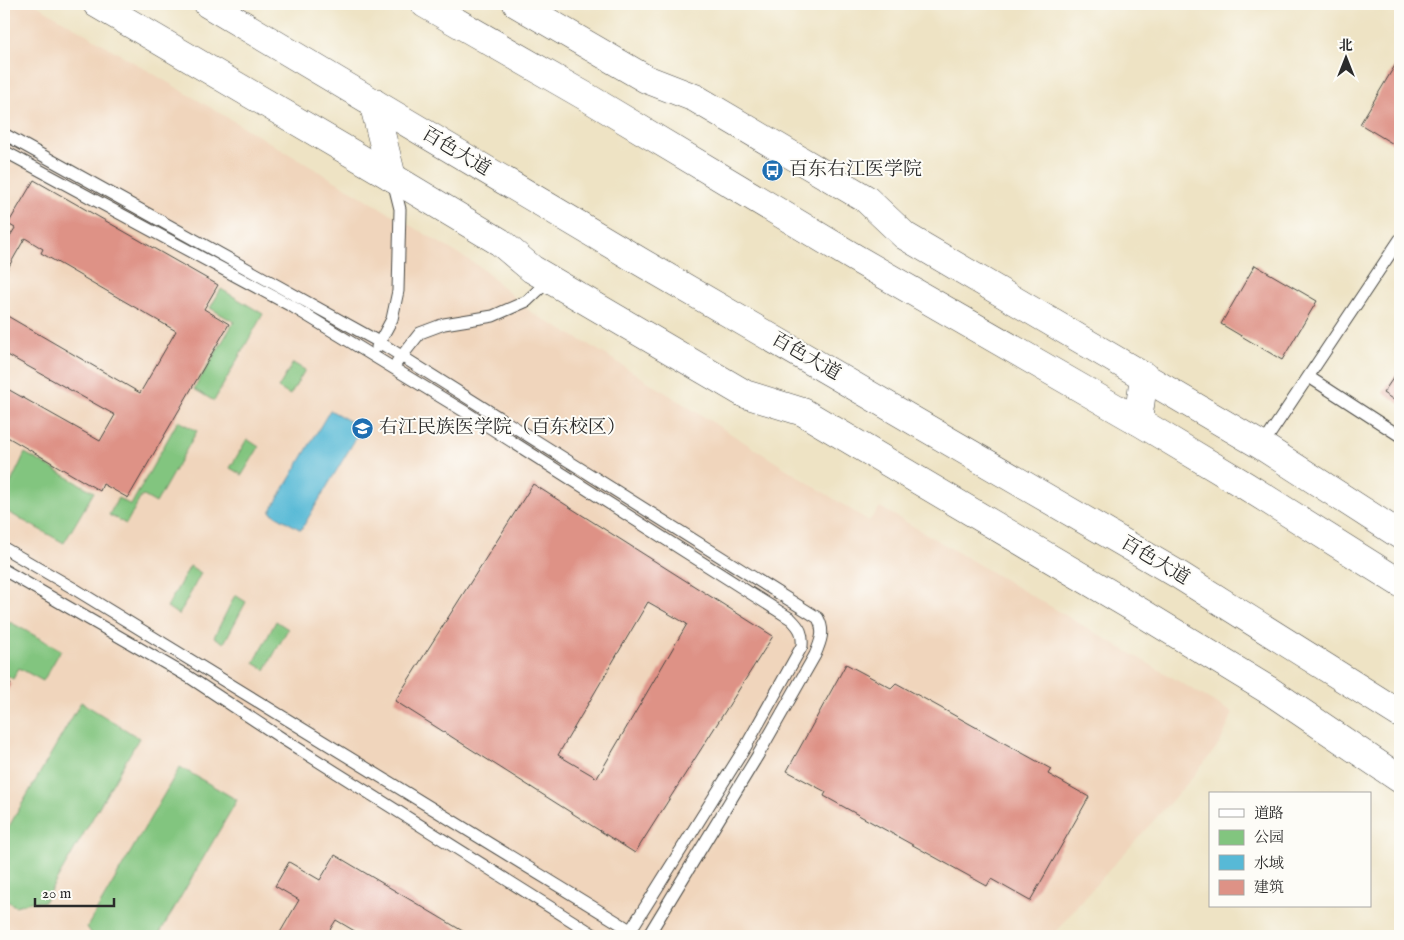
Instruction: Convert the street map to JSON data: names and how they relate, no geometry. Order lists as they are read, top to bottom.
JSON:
{
  "streets": {
    "main road": ["百色大道"]
  },
  "places": {
    "bus stop": ["百东右江医学院"],
    "school or university": ["右江民族医学院（百东校区）"]
  },
  "legend": [
    "道路",
    "公园",
    "水域",
    "建筑"
  ],
  "scale_bar": "20 m",
  "north": "top"
}
